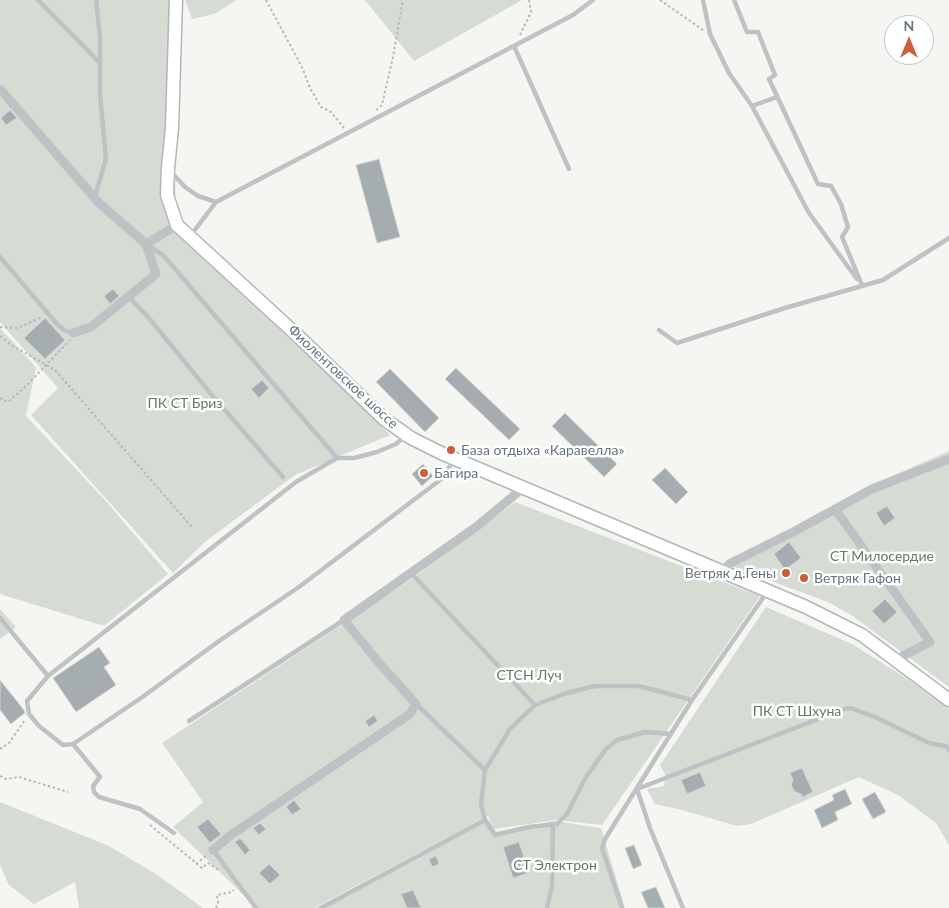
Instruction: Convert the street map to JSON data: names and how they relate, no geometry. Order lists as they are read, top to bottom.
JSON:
{
  "streets": {
    "main road": ["Фиолентовское шоссе"]
  },
  "parks": [
    "ПК СТ Бриз",
    "СТ Милосердие",
    "СТСН Луч",
    "ПК СТ Шхуна",
    "СТ Электрон"
  ],
  "places": [
    "База отдыха «Каравелла»",
    "Багира",
    "Ветряк д.Гены",
    "Ветряк Гафон"
  ],
  "north": "top"
}
